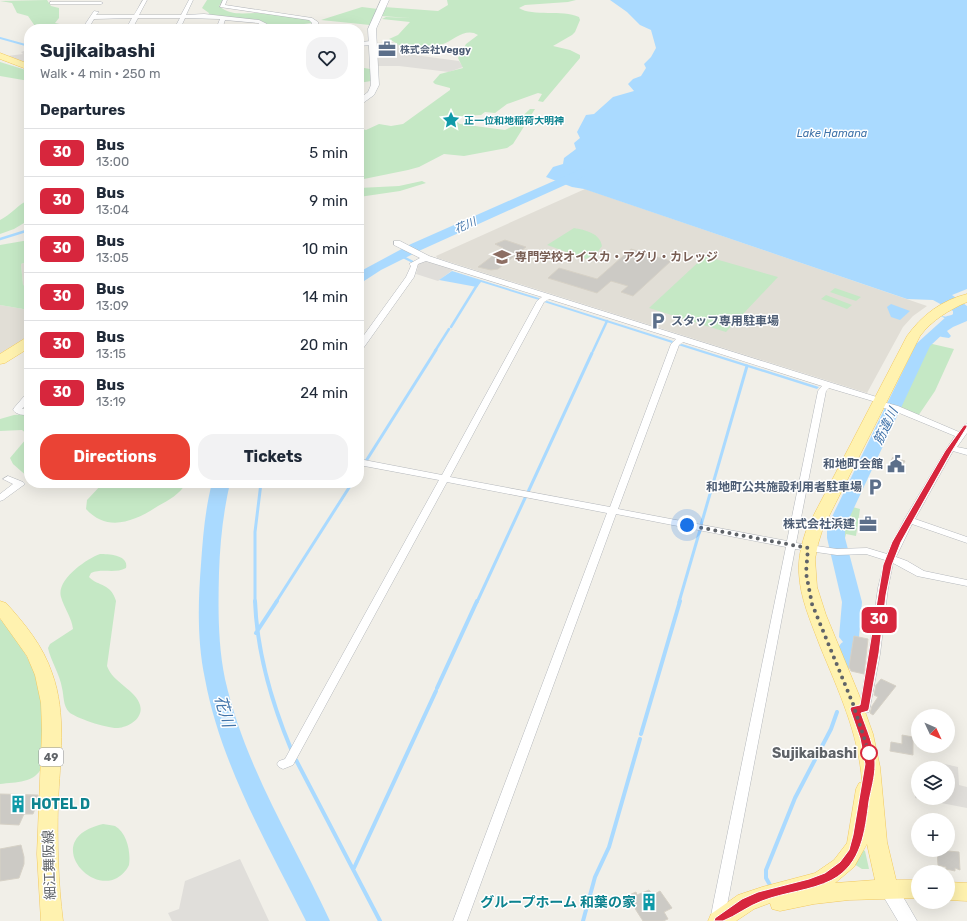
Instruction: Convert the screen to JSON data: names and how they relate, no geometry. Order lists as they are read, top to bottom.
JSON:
{
  "streets": {
    "main road": ["49", "細江舞阪線"]
  },
  "water": ["Lake Hamana", "花川", "筋違川"],
  "places": {
    "office": ["株式会社Veggy", "株式会社浜建"],
    "place": ["正一位和地稲荷大明神"],
    "school or university": ["専門学校オイスカ・アグリ・カレッジ"],
    "parking": ["スタッフ専用駐車場", "和地町公共施設利用者駐車場"],
    "public building": ["和地町会館"],
    "other": ["Sujikaibashi"],
    "building": ["HOTEL D", "グループホーム 和葉の家"]
  },
  "lines": ["bus line 30"],
  "north": "bottom right",
  "page": {
    "on_map": "30",
    "heading": [
      ["Sujikaibashi", "Walk · 4 min · 250 m"],
      "Departures"
    ],
    "list": [
      {
        "mark": "30",
        "name": "Bus",
        "note": "13:00",
        "value": "5 min"
      },
      {
        "mark": "30",
        "name": "Bus",
        "note": "13:04",
        "value": "9 min"
      },
      {
        "mark": "30",
        "name": "Bus",
        "note": "13:05",
        "value": "10 min"
      },
      {
        "mark": "30",
        "name": "Bus",
        "note": "13:09",
        "value": "14 min"
      },
      {
        "mark": "30",
        "name": "Bus",
        "note": "13:15",
        "value": "20 min"
      },
      {
        "mark": "30",
        "name": "Bus",
        "note": "13:19",
        "value": "24 min"
      }
    ],
    "buttons": ["Directions", "Tickets"],
    "map_buttons": ["+", "−"]
  }
}
